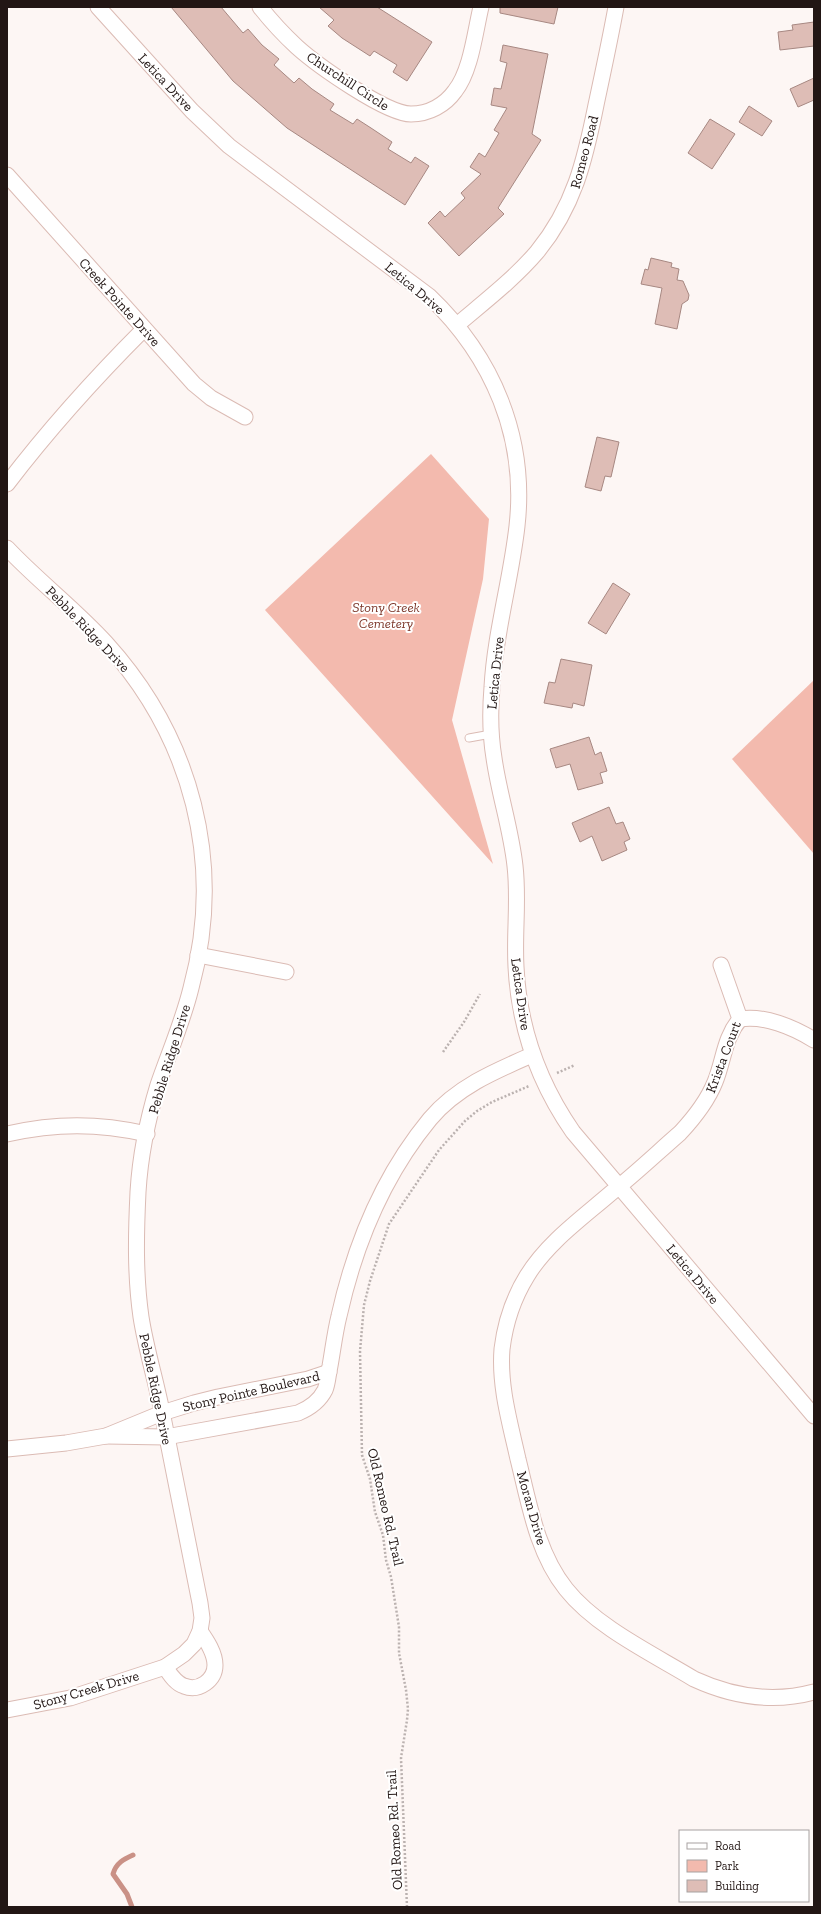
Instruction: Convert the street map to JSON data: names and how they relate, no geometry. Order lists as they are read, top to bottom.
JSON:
{
  "streets": {
    "street": [
      "Churchill Circle",
      "Letica Drive",
      "Romeo Road",
      "Creek Pointe Drive",
      "Pebble Ridge Drive",
      "Krista Court",
      "Stony Pointe Boulevard",
      "Moran Drive",
      "Stony Creek Drive"
    ],
    "path": ["Old Romeo Rd. Trail"]
  },
  "crossings": [
    ["Letica Drive", "Romeo Road"],
    ["Letica Drive", "Krista Court"],
    ["Letica Drive", "Stony Pointe Boulevard"],
    ["Letica Drive", "Moran Drive"],
    ["Pebble Ridge Drive", "Stony Pointe Boulevard"],
    ["Pebble Ridge Drive", "Stony Creek Drive"],
    ["Krista Court", "Moran Drive"]
  ],
  "parks": ["Stony Creek Cemetery"],
  "legend": ["Road", "Park", "Building"]
}
